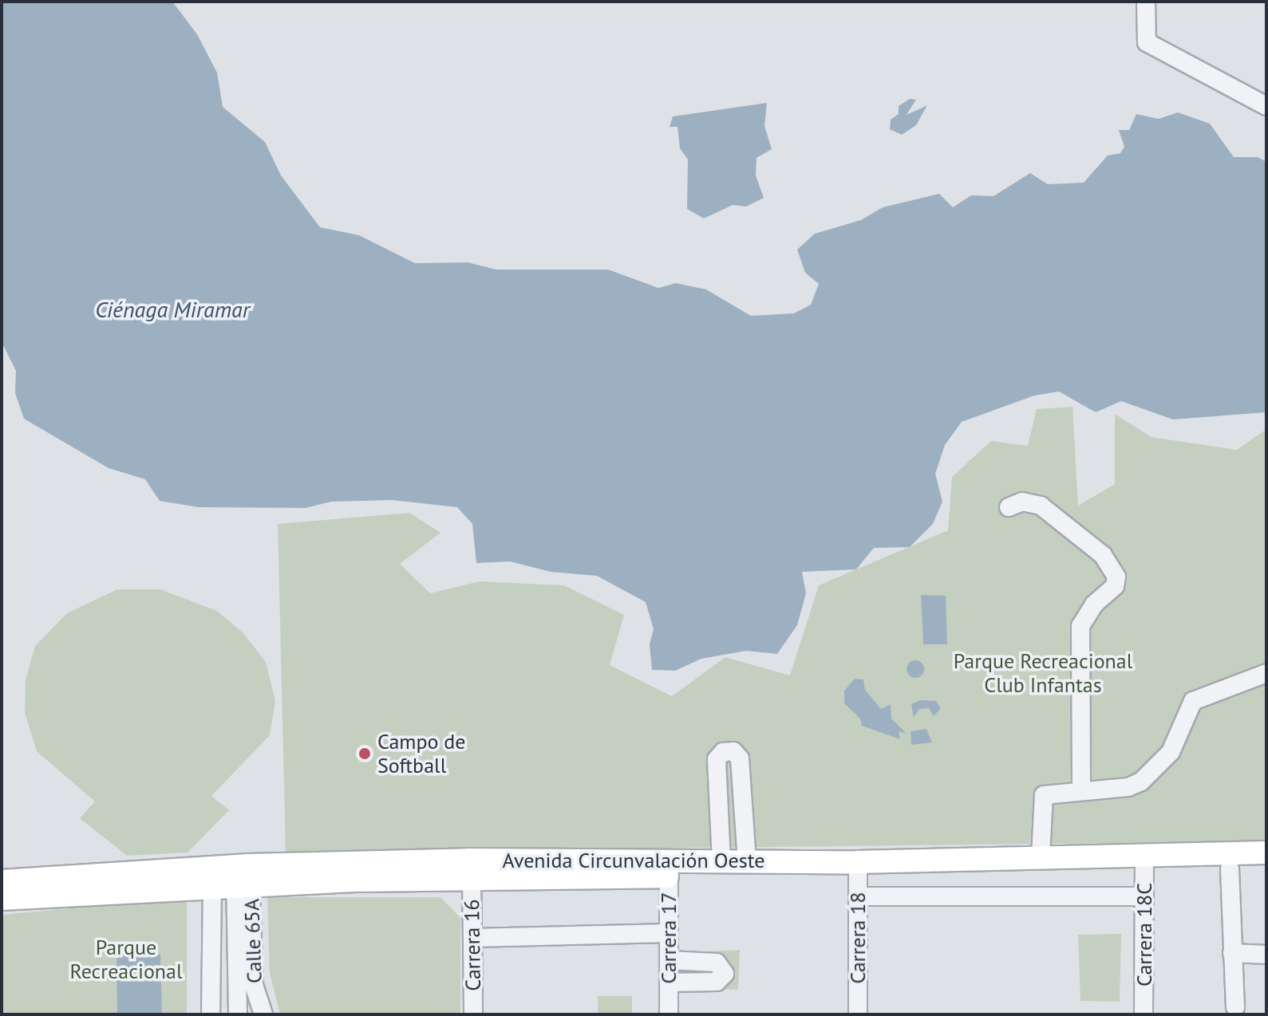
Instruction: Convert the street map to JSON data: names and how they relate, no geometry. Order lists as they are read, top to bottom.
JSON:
{
  "streets": {
    "main road": ["Avenida Circunvalación Oeste"],
    "street": [
      "Carrera 18C",
      "Carrera 17",
      "Carrera 18",
      "Calle 65A",
      "Carrera 16"
    ]
  },
  "crossings": [
    ["Avenida Circunvalación Oeste", "Carrera 18C"],
    ["Avenida Circunvalación Oeste", "Carrera 17"],
    ["Avenida Circunvalación Oeste", "Carrera 18"],
    ["Avenida Circunvalación Oeste", "Calle 65A"],
    ["Avenida Circunvalación Oeste", "Carrera 16"]
  ],
  "water": ["Ciénaga Miramar"],
  "parks": ["Parque Recreacional Club Infantas", "Parque Recreacional"],
  "places": ["Campo de Softball"]
}
